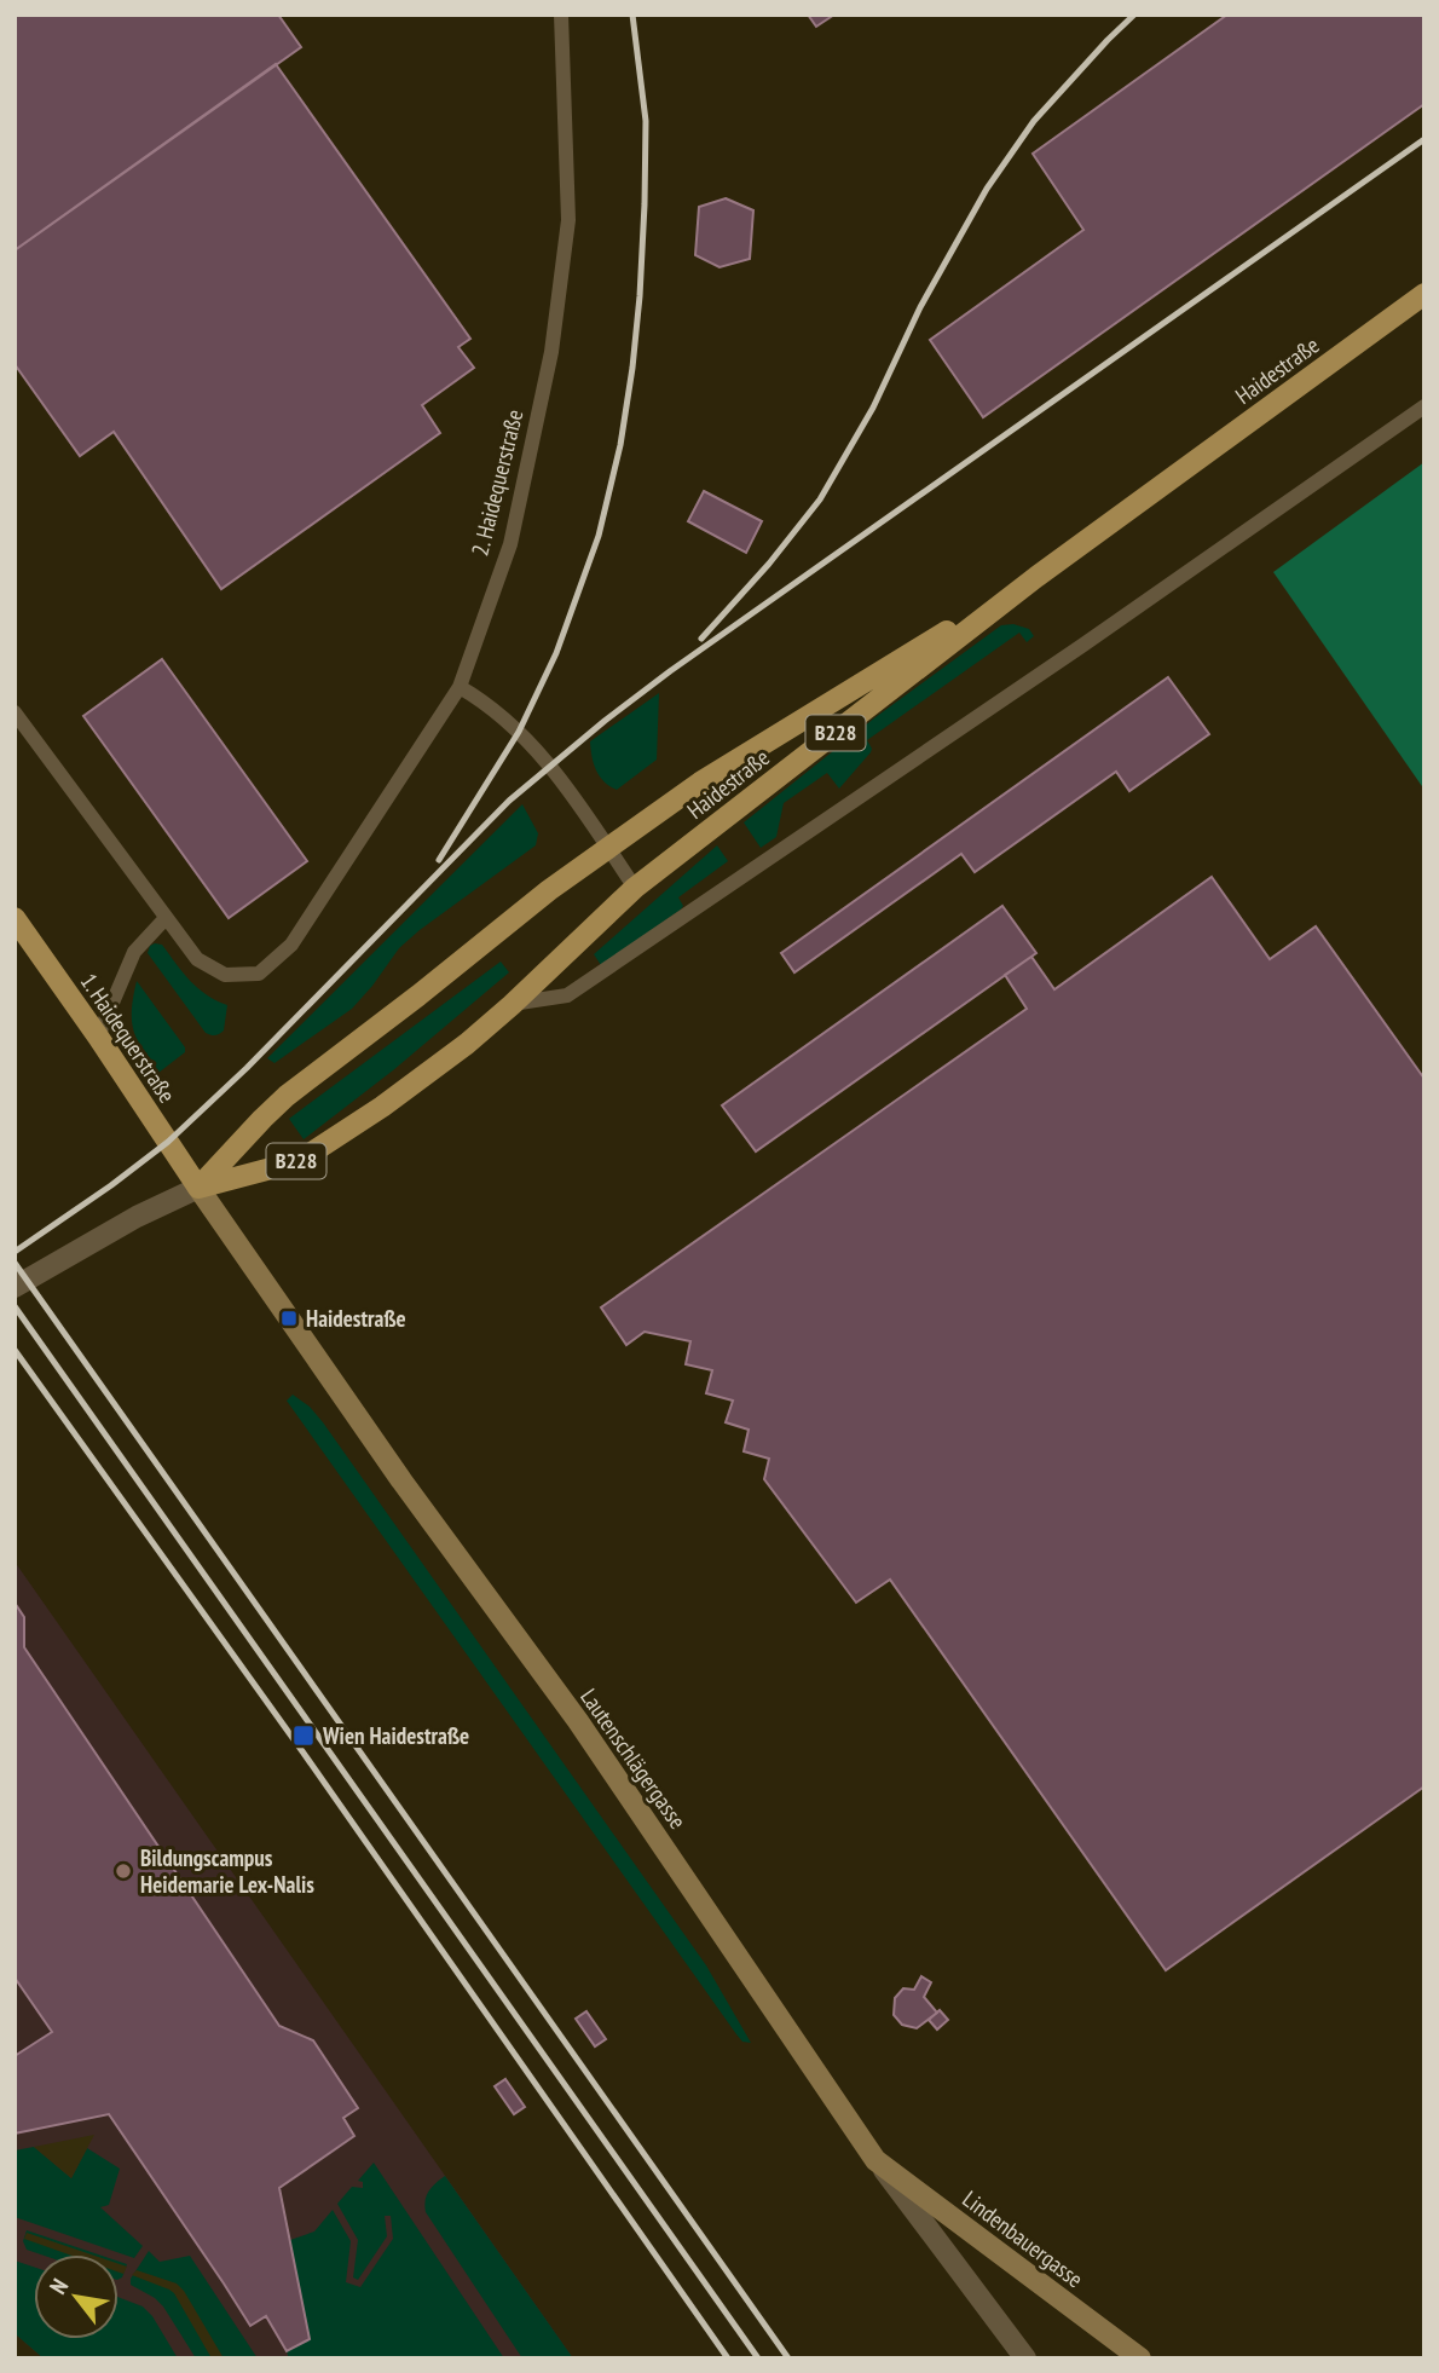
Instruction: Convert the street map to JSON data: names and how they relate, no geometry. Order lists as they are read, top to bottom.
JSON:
{
  "streets": {
    "main road": [
      "Haidestraße",
      "B228",
      "1. Haidequerstraße",
      "Lautenschlägergasse",
      "Lindenbauergasse"
    ],
    "lane": ["2. Haidequerstraße"]
  },
  "crossings": [
    ["Haidestraße", "1. Haidequerstraße"],
    ["Haidestraße", "Lautenschlägergasse"],
    ["1. Haidequerstraße", "Lautenschlägergasse"],
    ["Lautenschlägergasse", "Lindenbauergasse"]
  ],
  "places": {
    "transit": ["Haidestraße", "Wien Haidestraße"],
    "other": ["Bildungscampus Heidemarie Lex-Nalis"]
  },
  "north": "top left"
}
